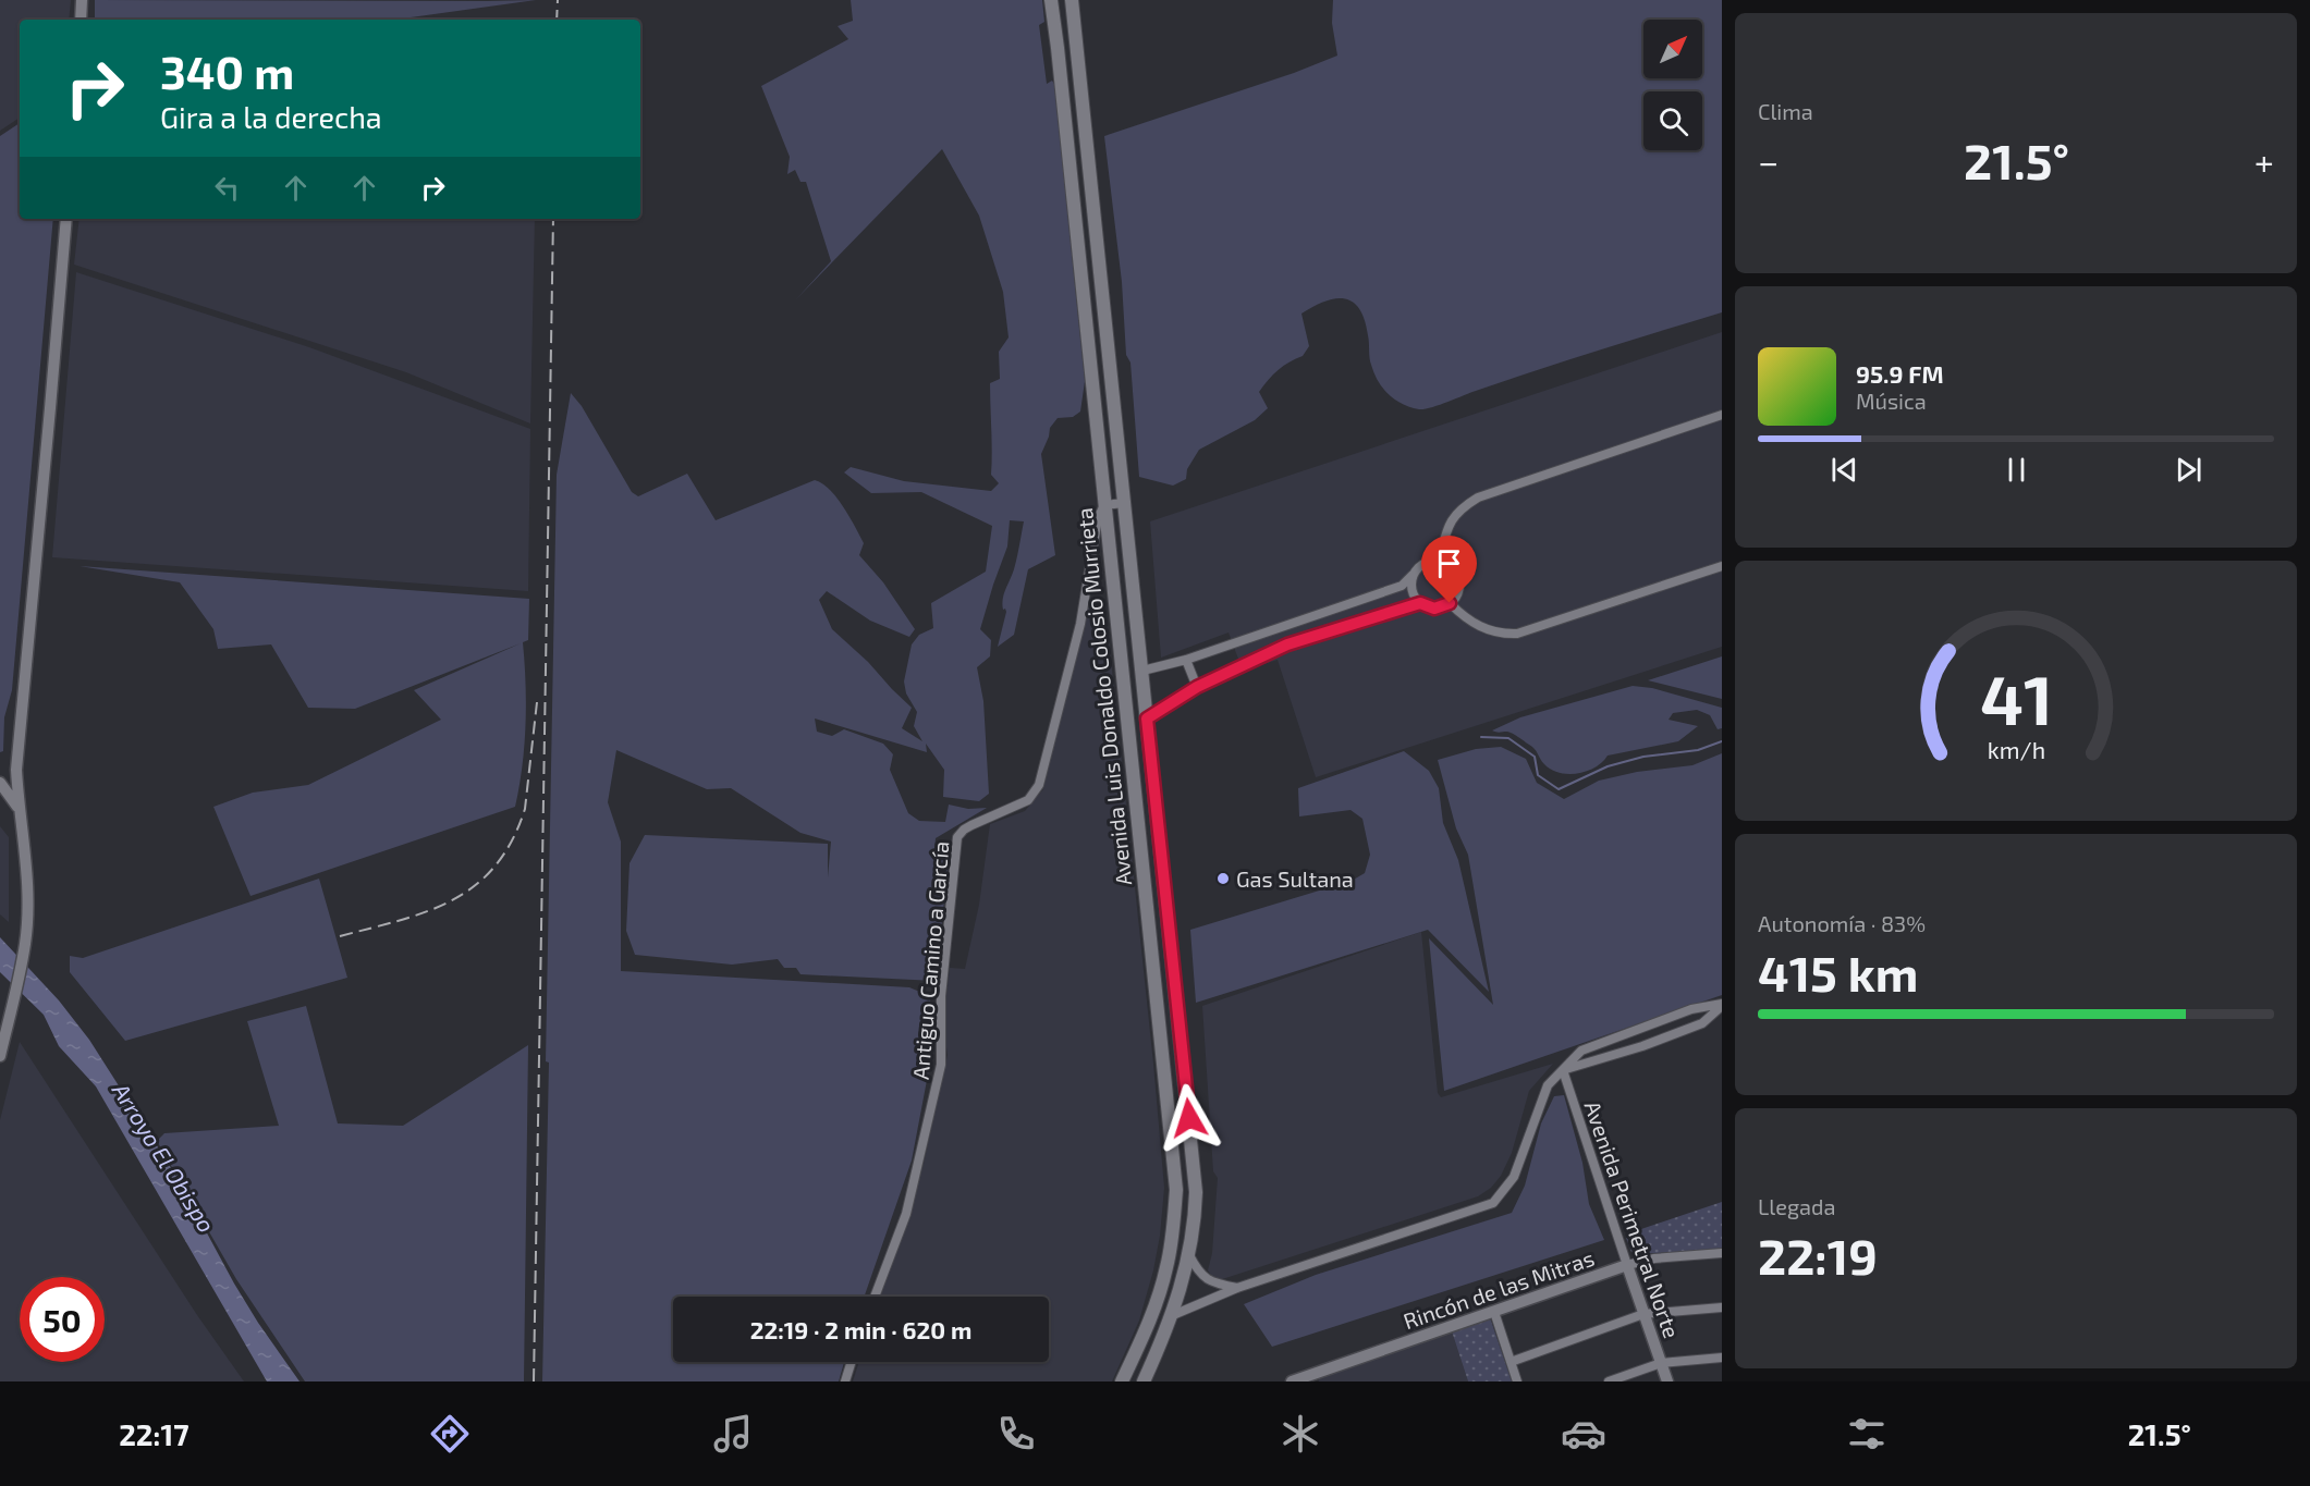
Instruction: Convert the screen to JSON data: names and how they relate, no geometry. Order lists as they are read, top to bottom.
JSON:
{
  "streets": {
    "main road": ["Avenida Luis Donaldo Colosio Murrieta"],
    "street": ["Antiguo Camino a García", "Avenida Perimetral Norte", "Rincón de las Mitras"]
  },
  "crossings": [
    ["Avenida Luis Donaldo Colosio Murrieta", "Antiguo Camino a García"],
    ["Avenida Perimetral Norte", "Rincón de las Mitras"]
  ],
  "water": ["Arroyo El Obispo"],
  "places": ["Gas Sultana"],
  "north": "top right",
  "page": {
    "tile": [
      "Clima",
      ["Autonomía · 83%", "415 km"],
      ["Llegada", "22:19"]
    ],
    "turn": ["340 m", "Gira a la derecha"],
    "heat": ["−", "21.5°", "+"],
    "song": ["95.9 FM", "Música"],
    "limit": "50",
    "trip": "22:19 · 2 min · 620 m",
    "tabs": ["22:17", "21.5°"],
    "gauge": ["41", "km/h"]
  }
}
